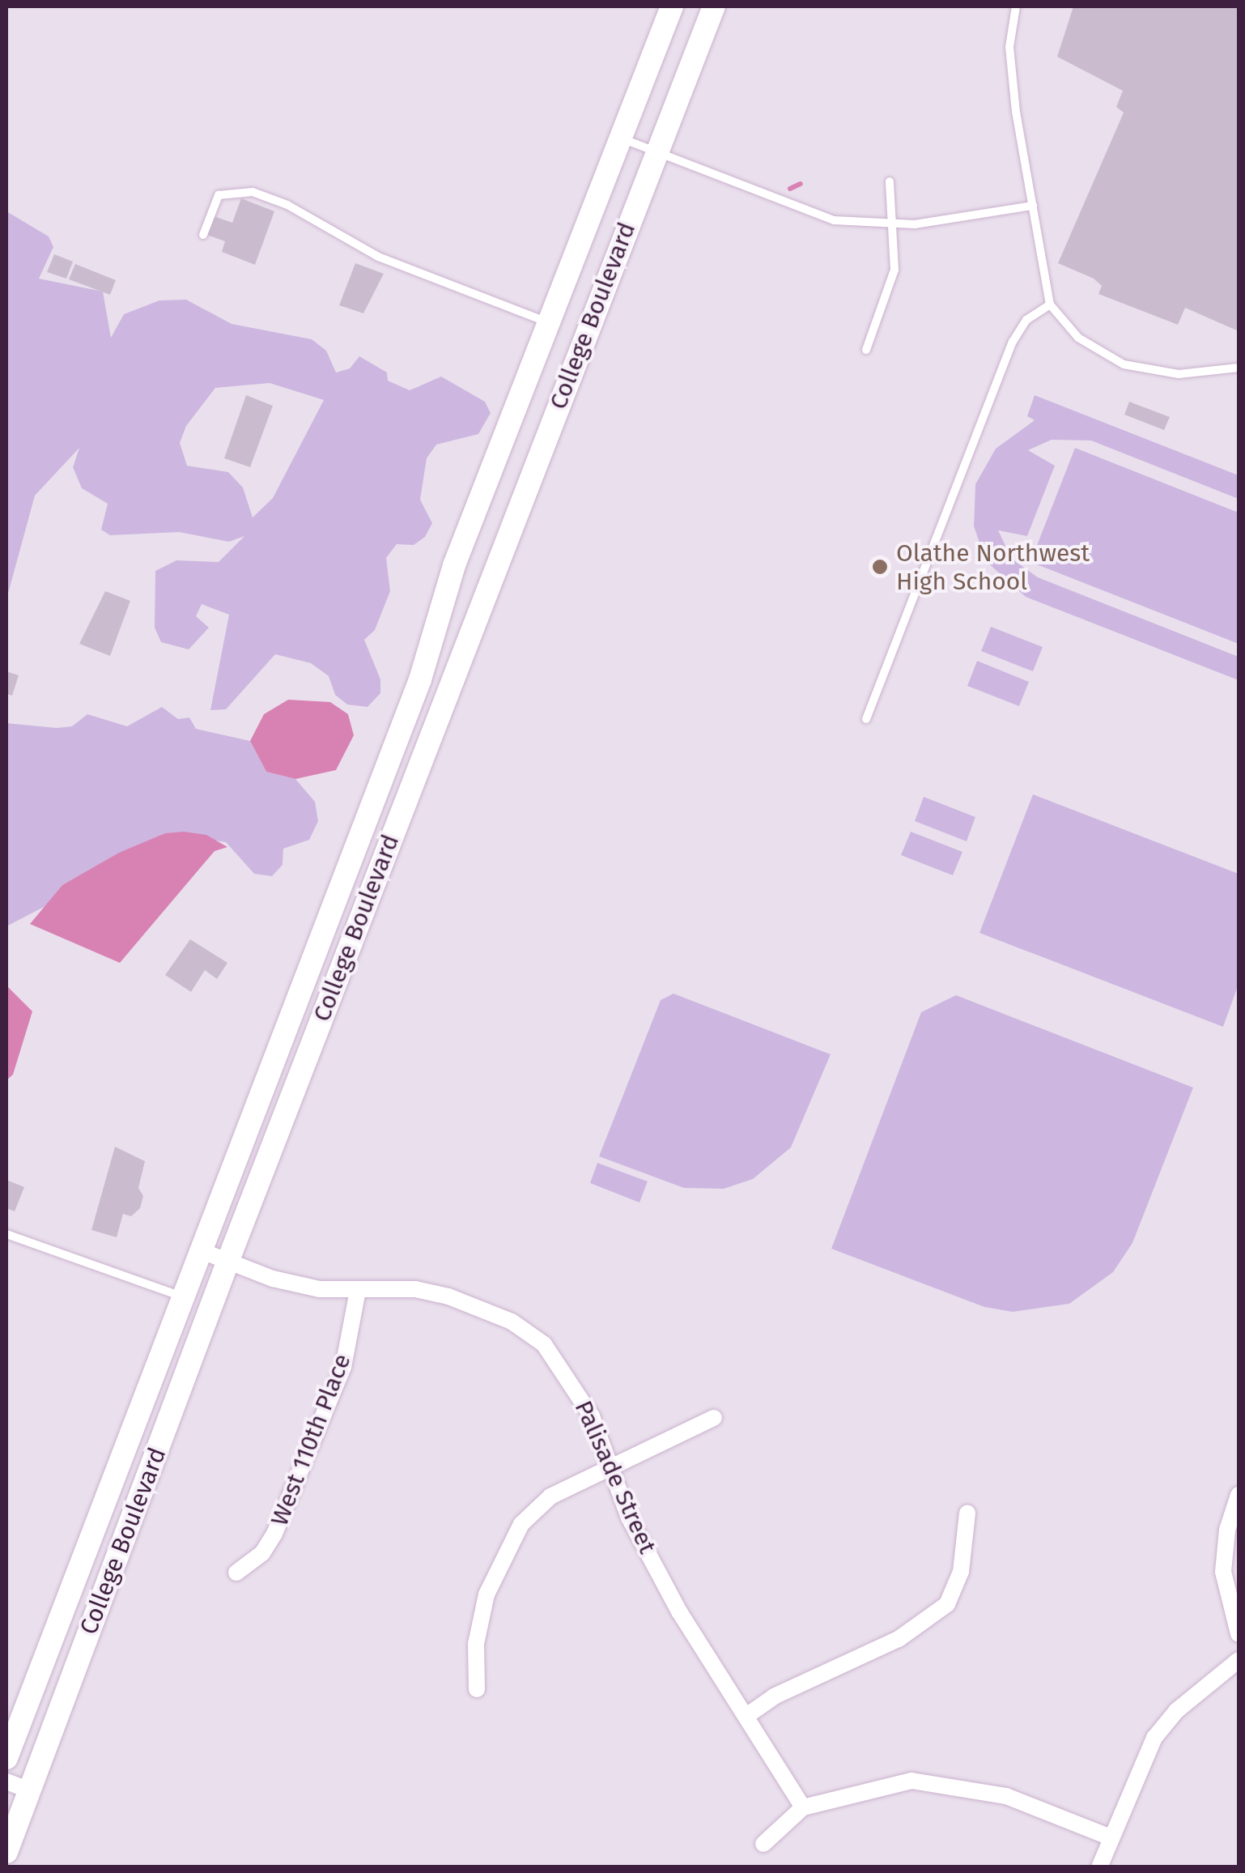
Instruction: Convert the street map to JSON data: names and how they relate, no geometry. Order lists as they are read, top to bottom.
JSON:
{
  "streets": {
    "main road": ["College Boulevard"],
    "street": ["West 110th Place", "Palisade Street"]
  },
  "crossings": [
    ["College Boulevard", "Palisade Street"],
    ["West 110th Place", "Palisade Street"]
  ],
  "places": ["Olathe Northwest High School"]
}
